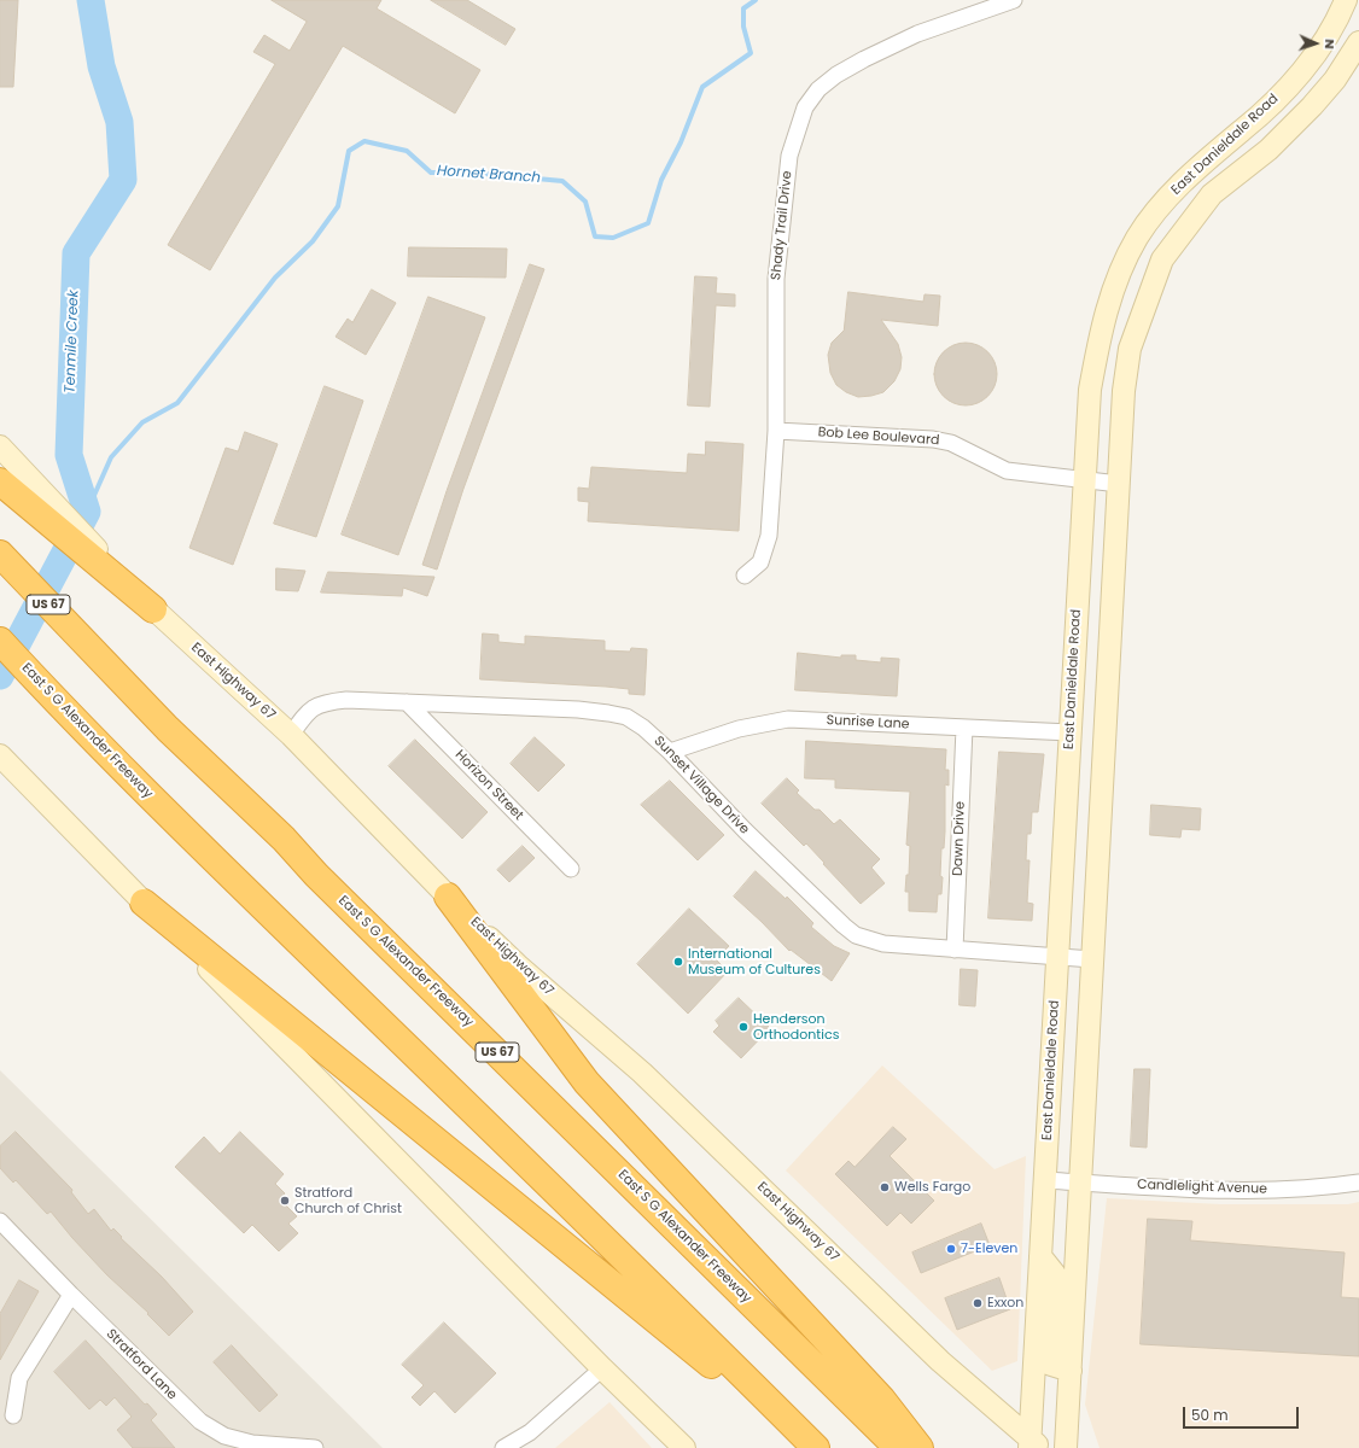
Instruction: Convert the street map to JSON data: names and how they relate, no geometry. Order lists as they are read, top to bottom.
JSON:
{
  "streets": {
    "highway": ["US 67", "East S G Alexander Freeway"],
    "main road": ["East Danieldale Road", "East Highway 67"],
    "street": [
      "Shady Trail Drive",
      "Bob Lee Boulevard",
      "Sunrise Lane",
      "Horizon Street",
      "Sunset Village Drive",
      "Dawn Drive",
      "Candlelight Avenue",
      "Stratford Lane"
    ]
  },
  "crossings": [
    ["East Danieldale Road", "Bob Lee Boulevard"],
    ["East Danieldale Road", "East Highway 67"],
    ["East Danieldale Road", "Sunrise Lane"],
    ["East Danieldale Road", "Sunset Village Drive"],
    ["East Danieldale Road", "Candlelight Avenue"],
    ["Shady Trail Drive", "Bob Lee Boulevard"],
    ["East Highway 67", "Sunset Village Drive"],
    ["Sunrise Lane", "Sunset Village Drive"],
    ["Sunrise Lane", "Dawn Drive"],
    ["Horizon Street", "Sunset Village Drive"],
    ["Sunset Village Drive", "Dawn Drive"]
  ],
  "water": ["Hornet Branch", "Tenmile Creek"],
  "places": [
    "International Museum of Cultures",
    "Henderson Orthodontics",
    "Wells Fargo",
    "Stratford Church of Christ",
    "7-Eleven",
    "Exxon"
  ],
  "scale_bar": "50 m",
  "north": "right"
}
